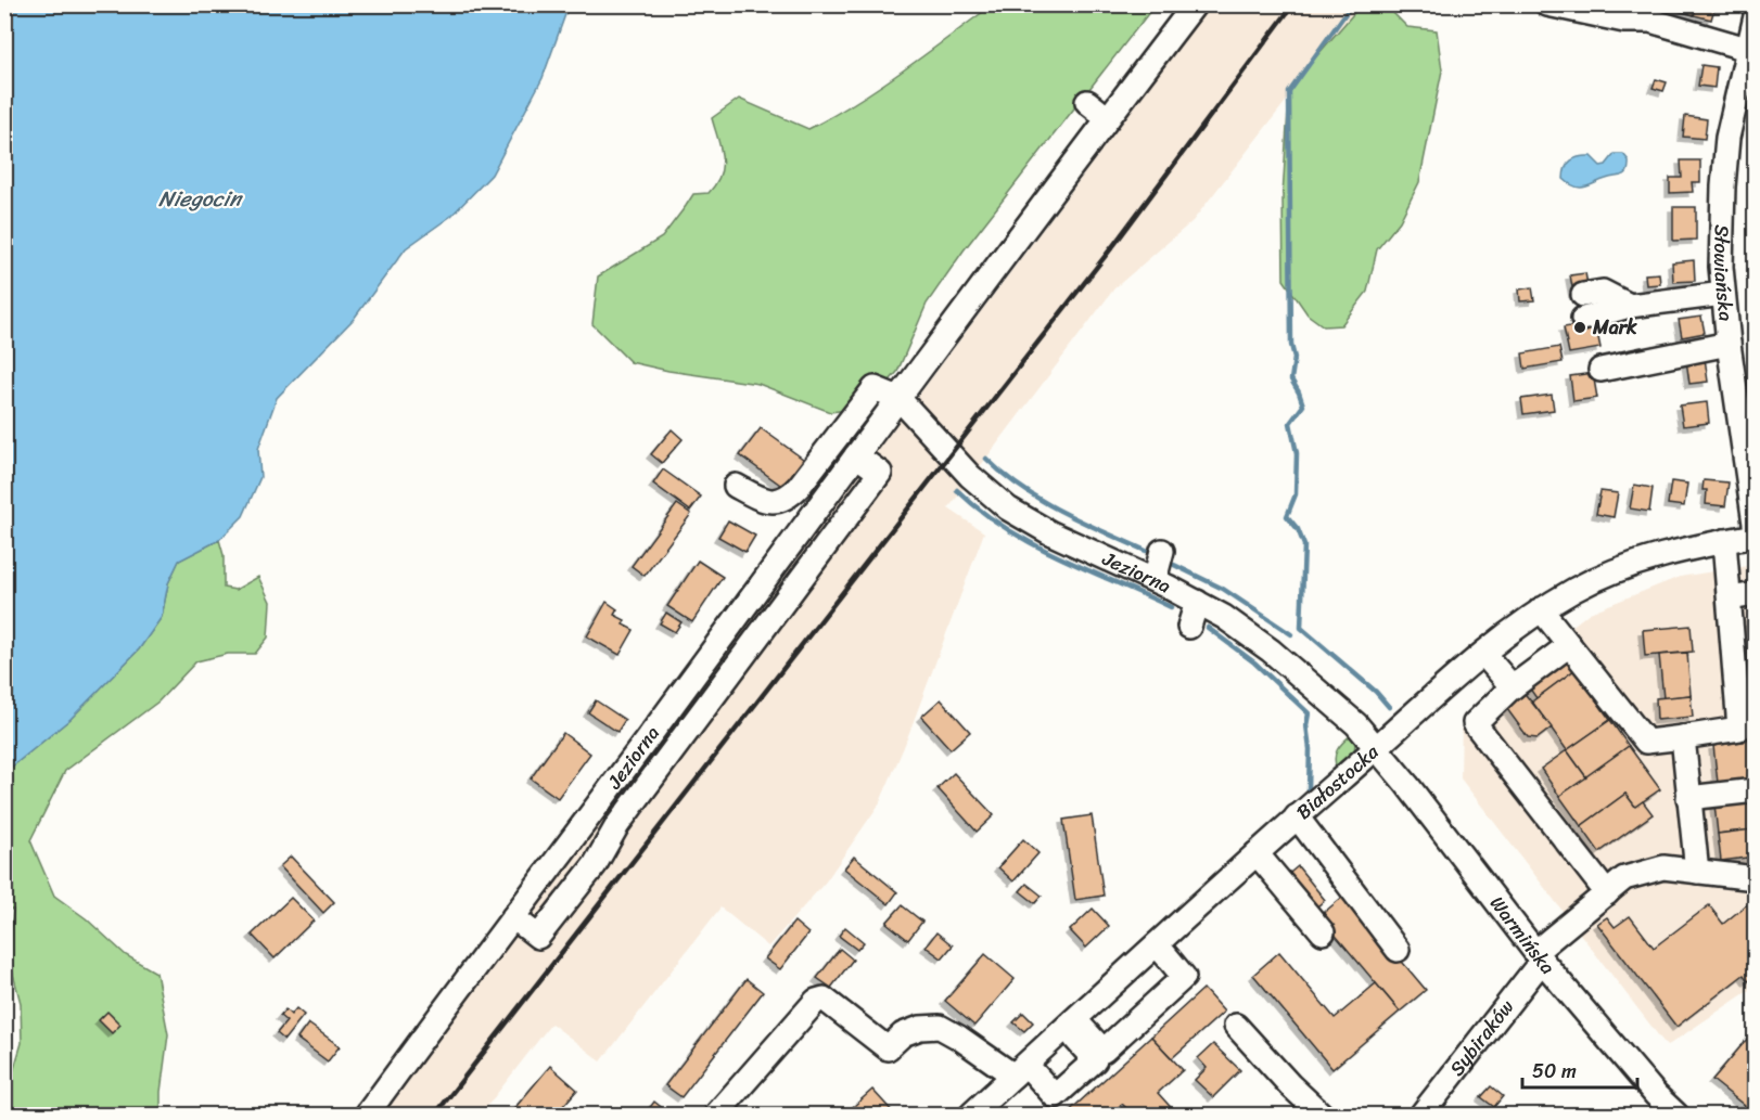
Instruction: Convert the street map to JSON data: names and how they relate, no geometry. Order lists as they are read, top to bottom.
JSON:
{
  "streets": {
    "street": [
      "Słowiańska",
      "Jeziorna",
      "Białostocka",
      "Warmińska",
      "Sybiraków"
    ]
  },
  "crossings": [
    ["Słowiańska", "Białostocka"],
    ["Jeziorna", "Białostocka"],
    ["Jeziorna", "Warmińska"],
    ["Białostocka", "Warmińska"],
    ["Warmińska", "Sybiraków"]
  ],
  "water": ["Niegocin"],
  "places": ["Mark"],
  "scale_bar": "50 m"
}
